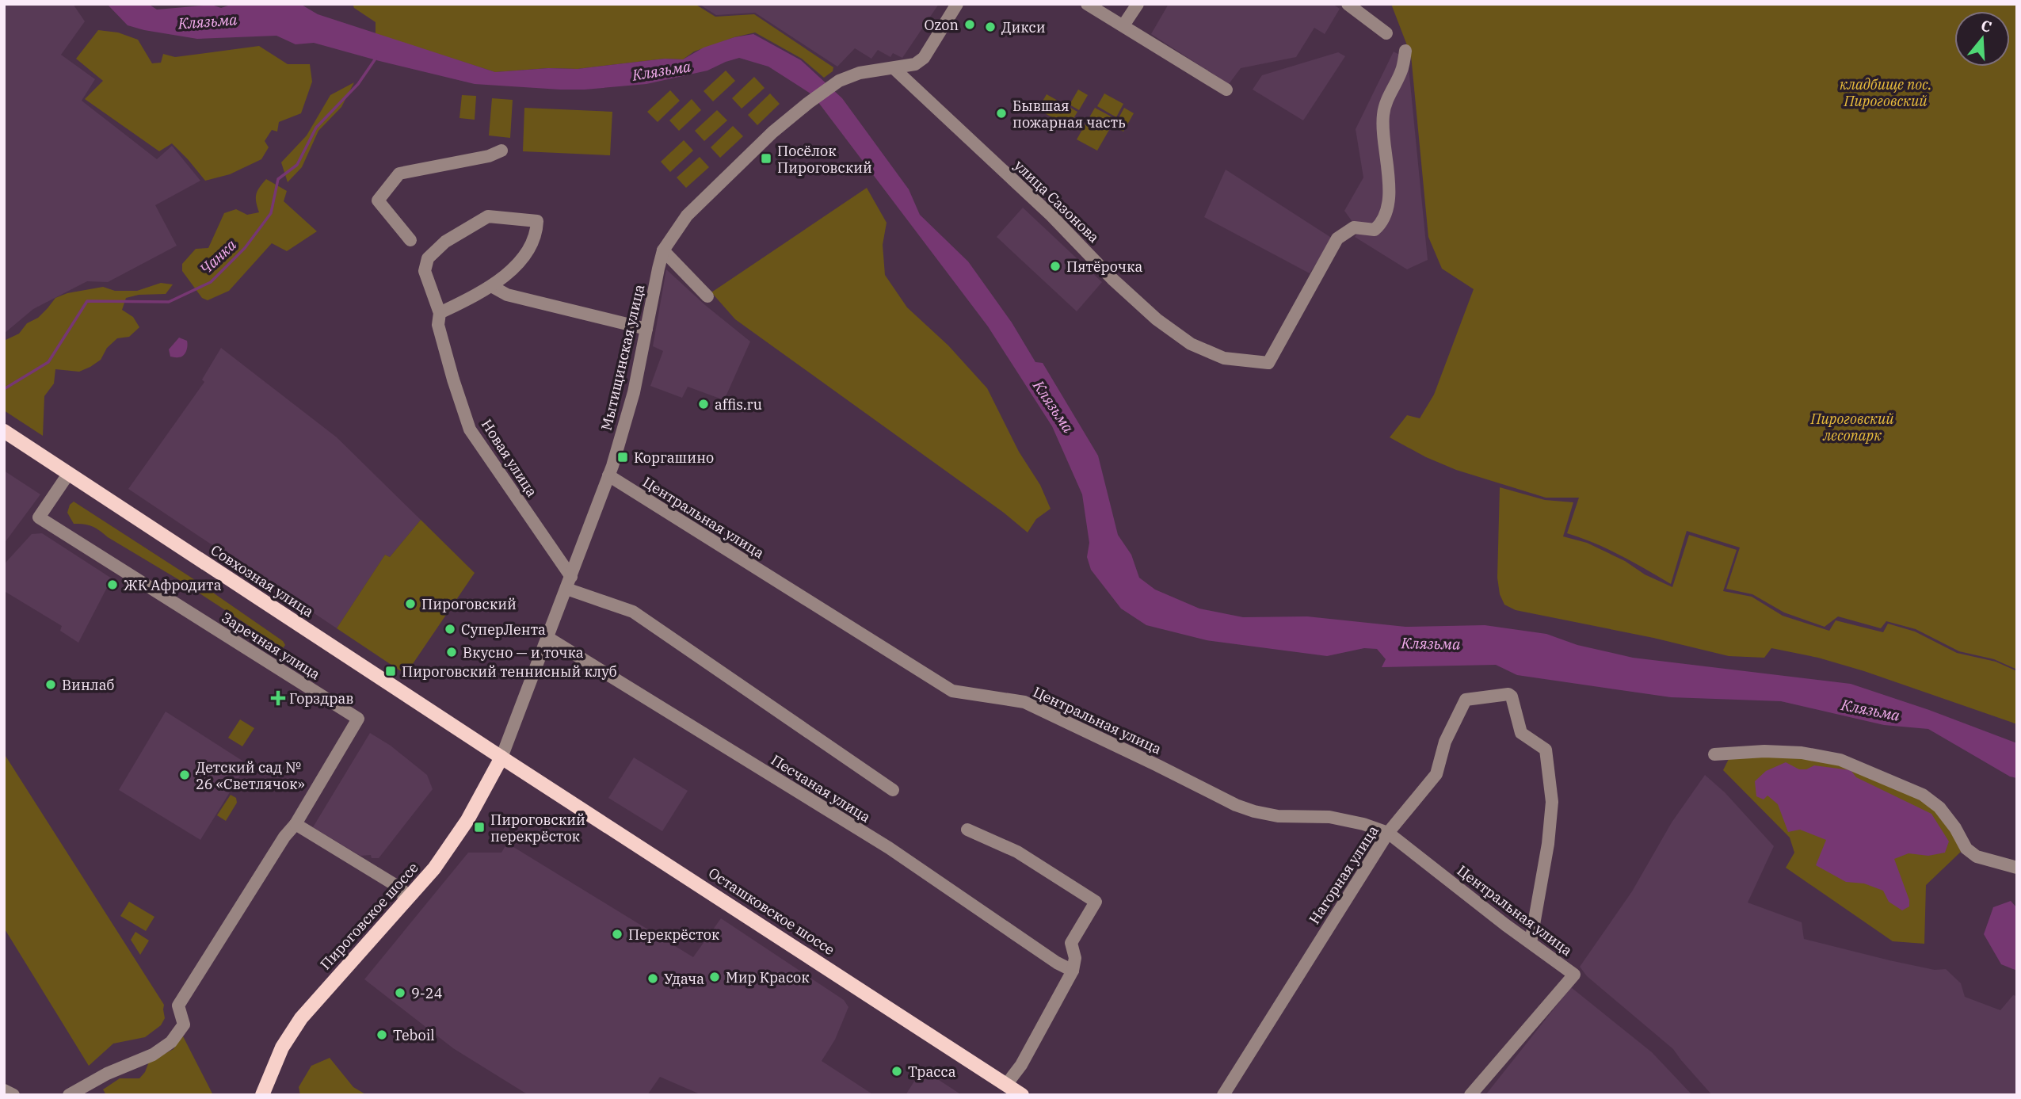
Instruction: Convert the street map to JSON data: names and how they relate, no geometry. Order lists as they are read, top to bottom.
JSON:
{
  "streets": {
    "main road": ["Совхозная улица", "Осташковское шоссе", "Пироговское шоссе"],
    "street": [
      "улица Сазонова",
      "Мытищинская улица",
      "Новая улица",
      "Центральная улица",
      "Заречная улица",
      "Песчаная улица",
      "Нагорная улица"
    ]
  },
  "crossings": [
    ["улица Сазонова", "Мытищинская улица"],
    ["Мытищинская улица", "Новая улица"],
    ["Мытищинская улица", "Центральная улица"],
    ["Мытищинская улица", "Совхозная улица"],
    ["Мытищинская улица", "Песчаная улица"],
    ["Мытищинская улица", "Осташковское шоссе"],
    ["Мытищинская улица", "Пироговское шоссе"],
    ["Центральная улица", "Нагорная улица"],
    ["Совхозная улица", "Заречная улица"],
    ["Совхозная улица", "Осташковское шоссе"],
    ["Совхозная улица", "Пироговское шоссе"],
    ["Осташковское шоссе", "Пироговское шоссе"]
  ],
  "water": ["Клязьма", "Чанка"],
  "parks": ["кладбище пос. Пироговский", "Пироговский лесопарк"],
  "places": {
    "other": [
      "Ozon",
      "Дикси",
      "Бывшая пожарная часть",
      "Пятёрочка",
      "affis.ru",
      "ЖК Афродита",
      "Пироговский",
      "СуперЛента",
      "Вкусно — и точка",
      "Винлаб",
      "Детский сад № 26 «Светлячок»",
      "Перекрёсток",
      "Мир Красок",
      "Удача",
      "9-24",
      "Teboil",
      "Трасса"
    ],
    "transit": [
      "Посёлок Пироговский",
      "Коргашино",
      "Пироговский теннисный клуб",
      "Пироговский перекрёсток"
    ],
    "health": ["Горздрав"]
  },
  "north": "top"
}
